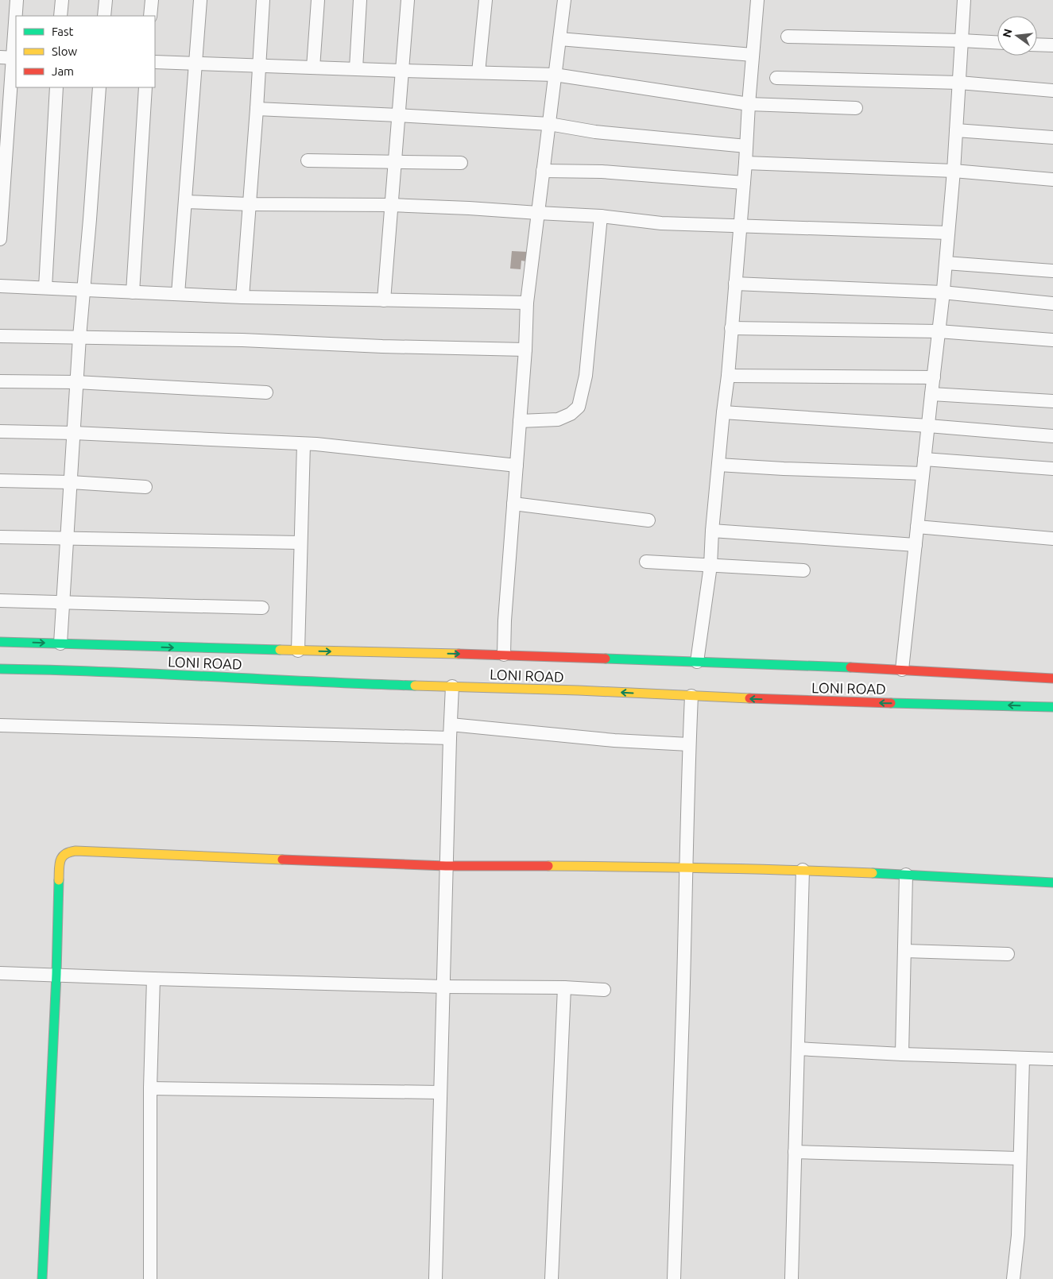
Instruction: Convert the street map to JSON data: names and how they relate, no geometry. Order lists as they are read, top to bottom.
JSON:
{
  "streets": {
    "main road": ["LONI ROAD"]
  },
  "legend": ["Fast", "Slow", "Jam"],
  "north": "left"
}
